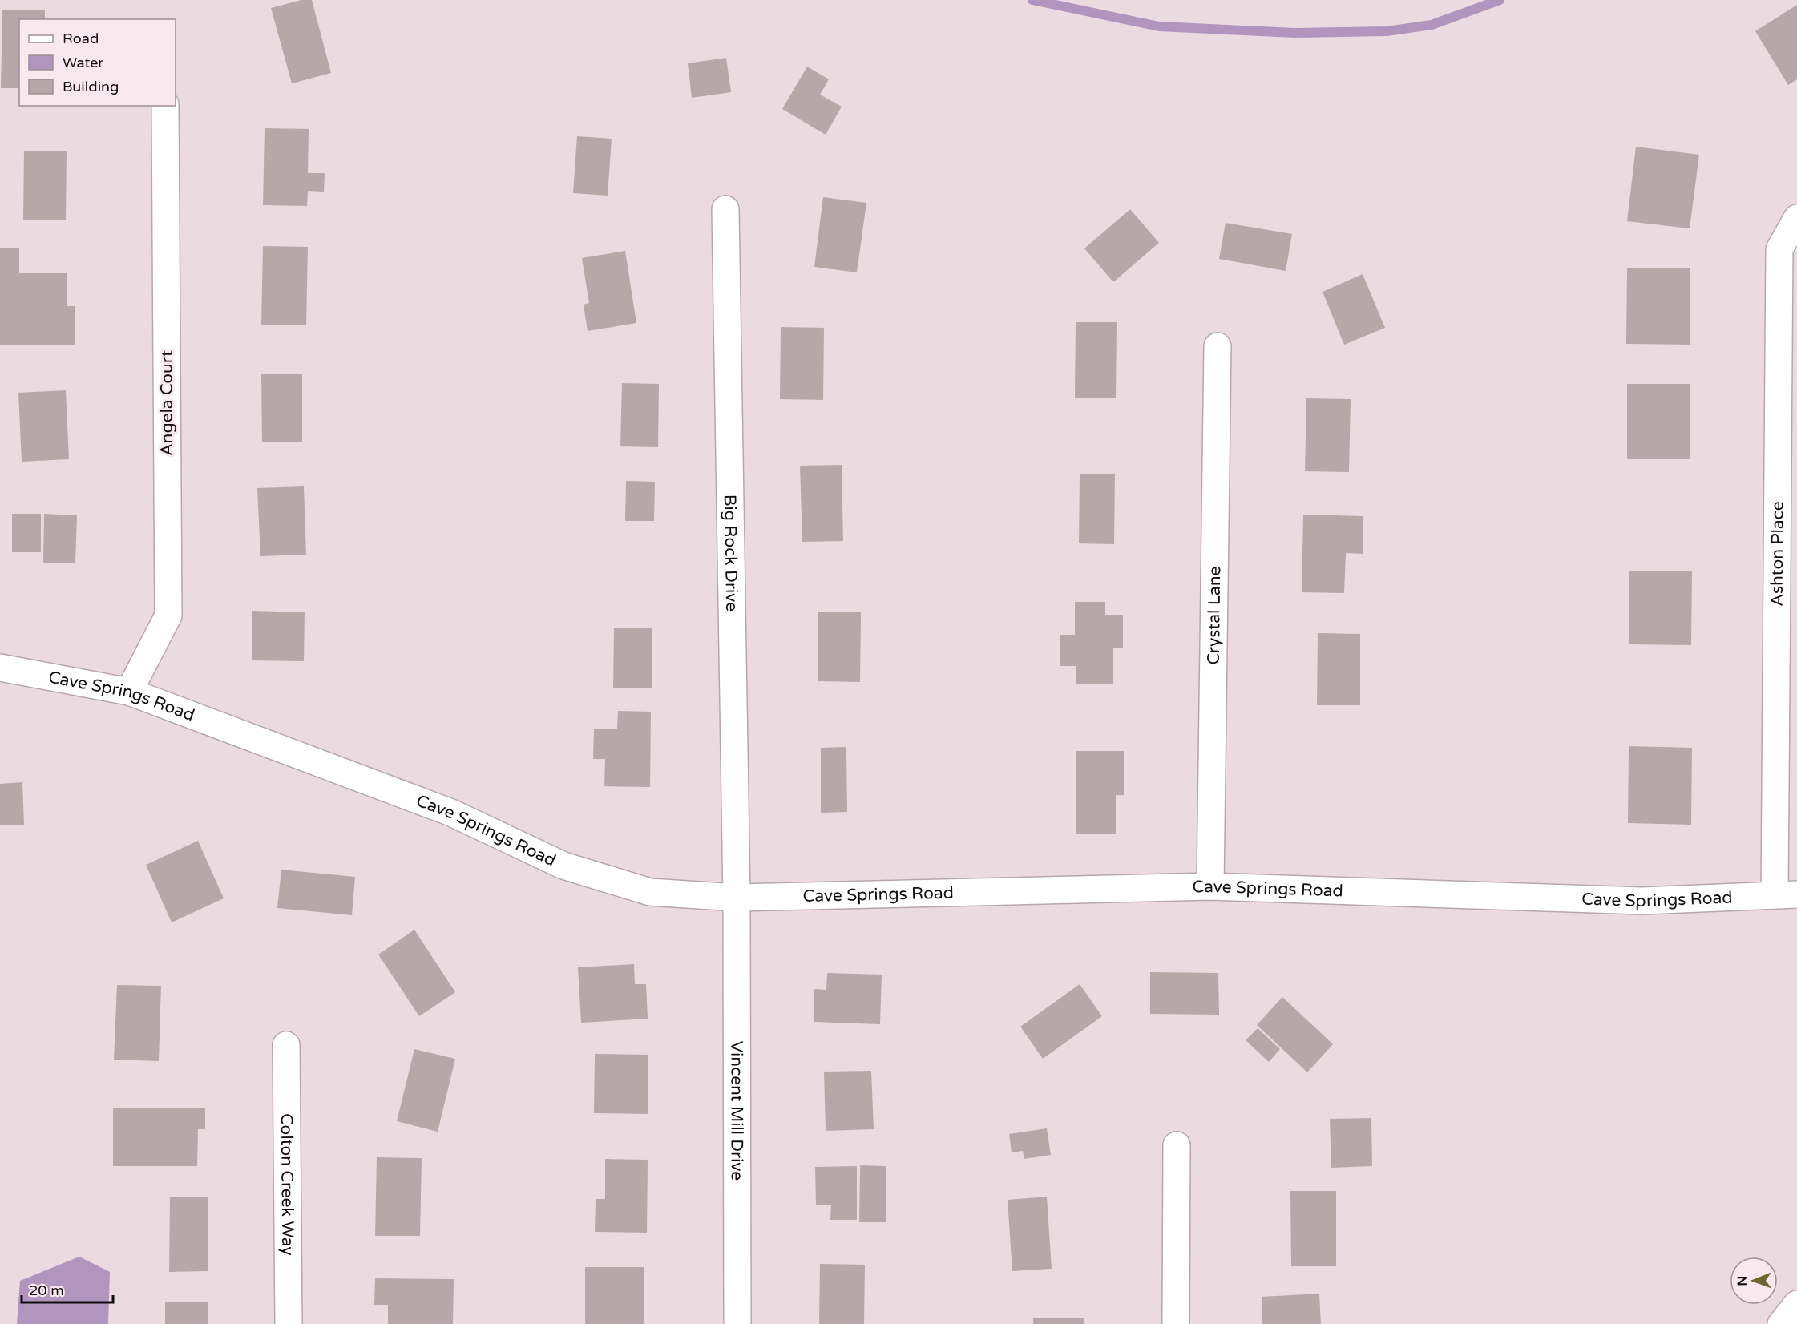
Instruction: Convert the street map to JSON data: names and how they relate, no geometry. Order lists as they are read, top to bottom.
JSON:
{
  "streets": {
    "street": [
      "Angela Court",
      "Big Rock Drive",
      "Ashton Place",
      "Crystal Lane",
      "Cave Springs Road",
      "Vincent Mill Drive",
      "Colton Creek Way"
    ]
  },
  "crossings": [
    ["Angela Court", "Cave Springs Road"],
    ["Big Rock Drive", "Cave Springs Road"],
    ["Big Rock Drive", "Vincent Mill Drive"],
    ["Ashton Place", "Cave Springs Road"],
    ["Crystal Lane", "Cave Springs Road"],
    ["Cave Springs Road", "Vincent Mill Drive"]
  ],
  "legend": ["Road", "Water", "Building"],
  "scale_bar": "20 m",
  "north": "left"
}
